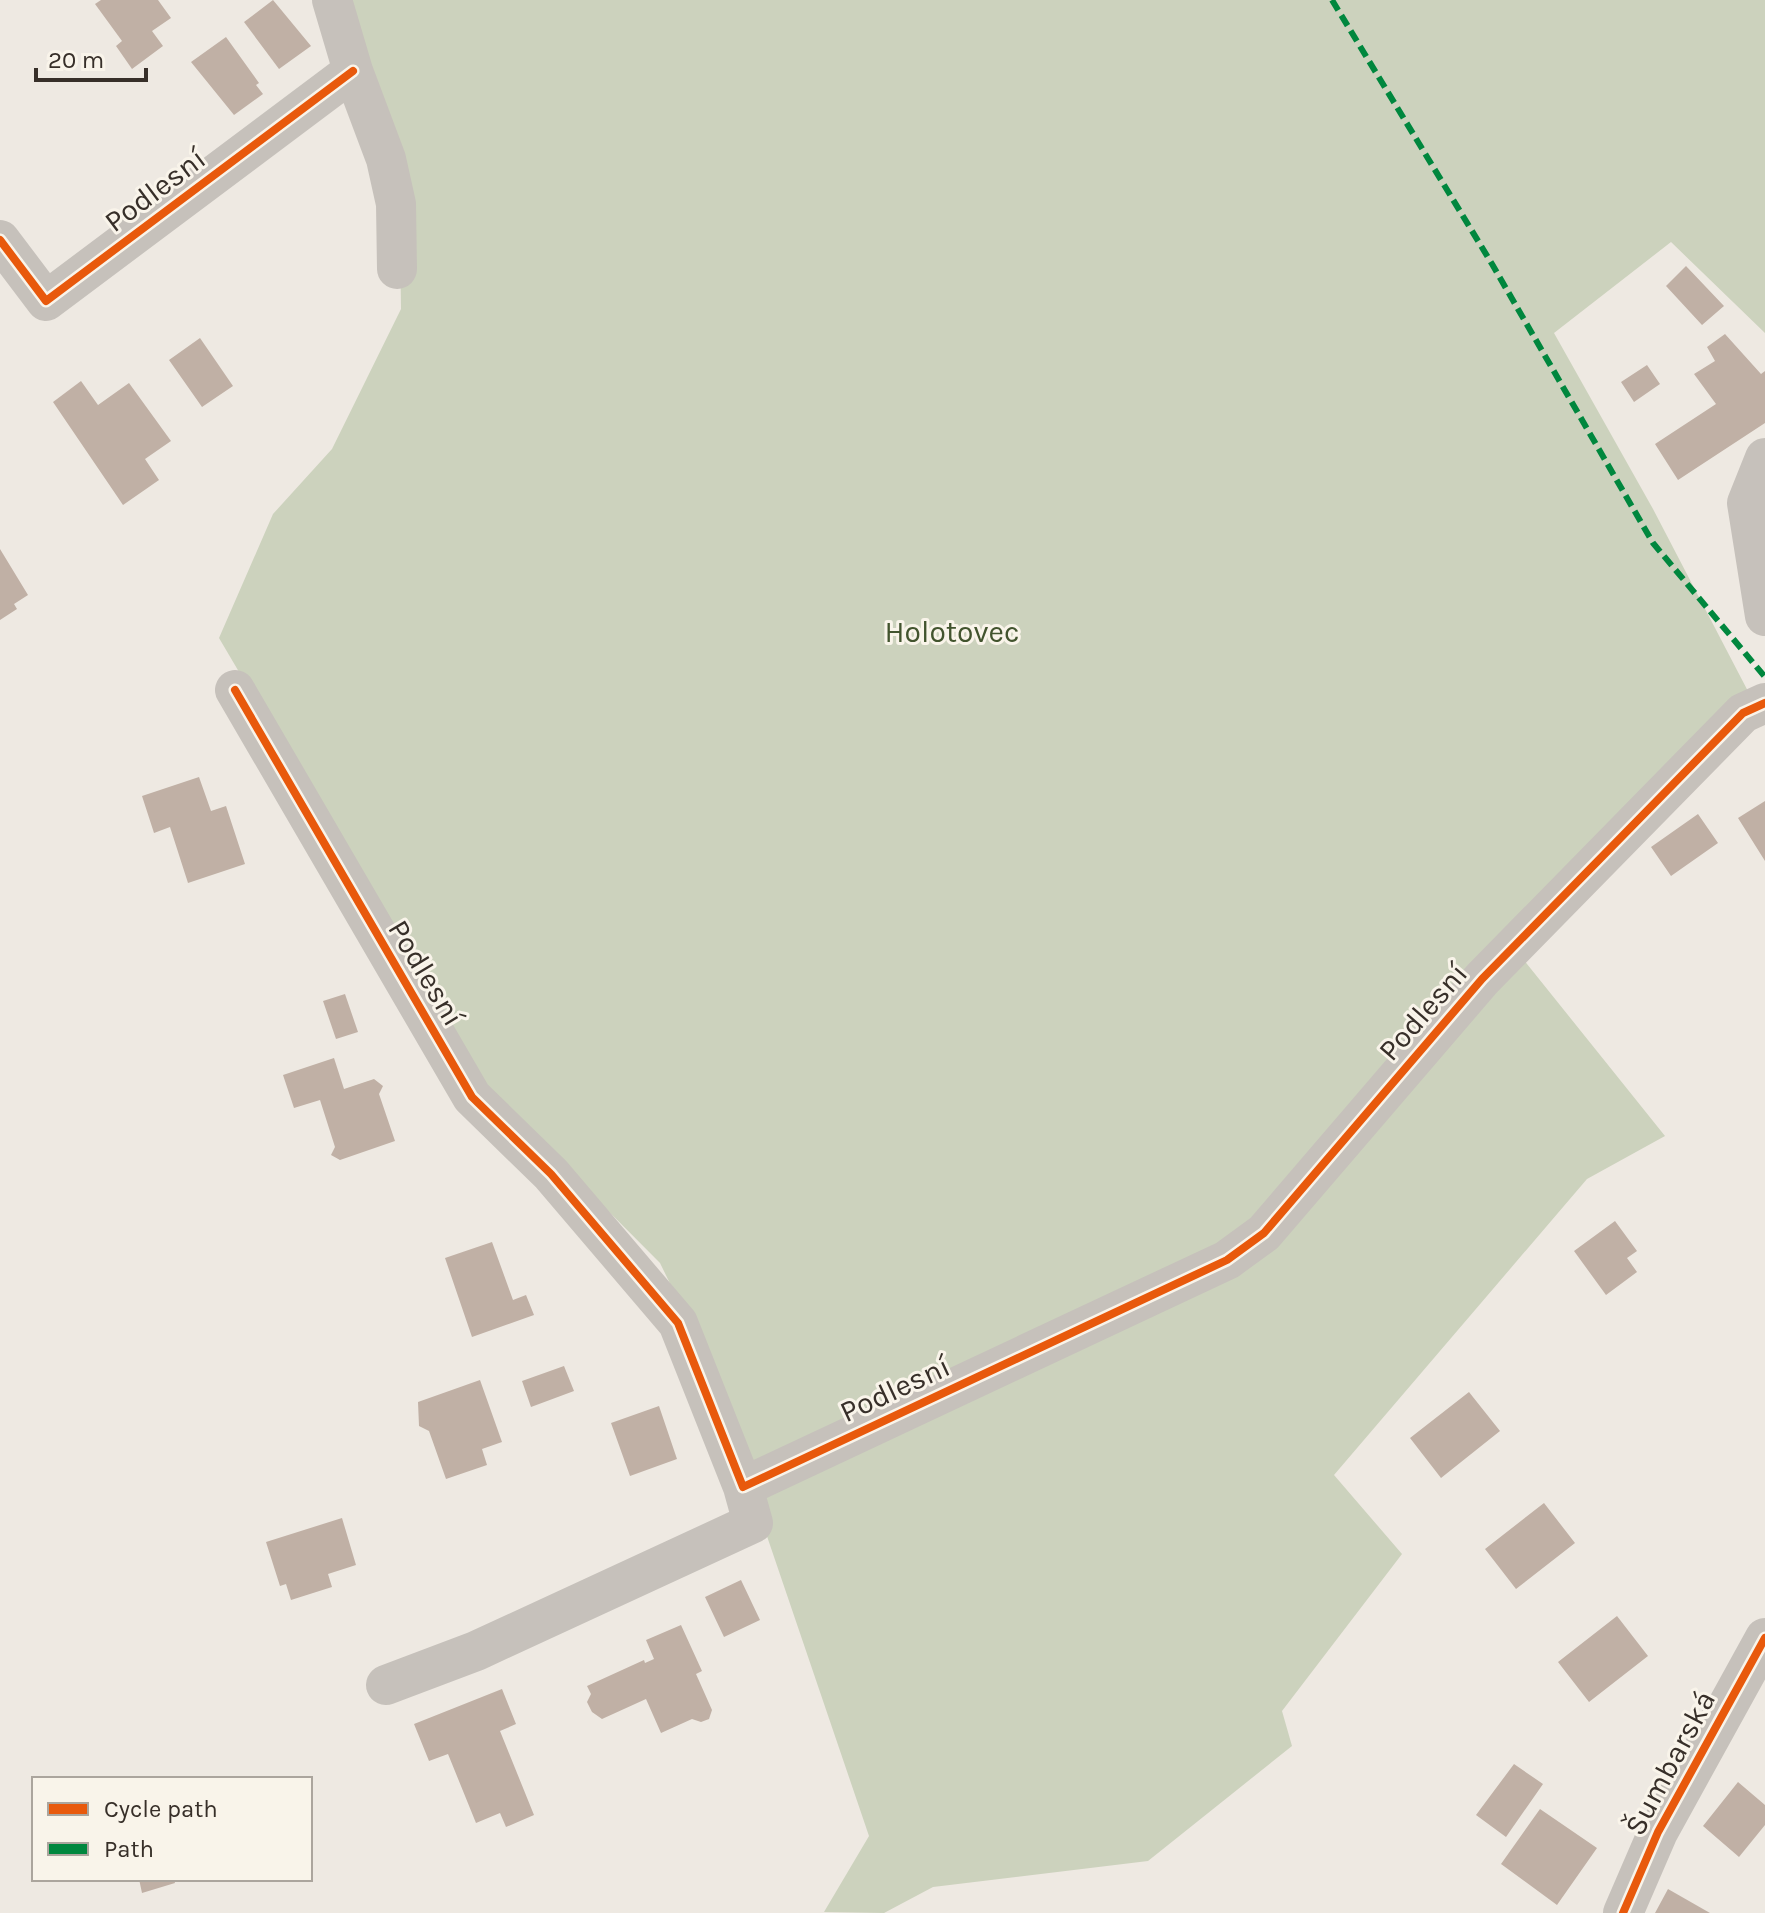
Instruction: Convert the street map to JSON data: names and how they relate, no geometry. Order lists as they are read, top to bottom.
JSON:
{
  "streets": {
    "street": ["Podlesní", "Šumbarská"]
  },
  "parks": ["Holotovec"],
  "legend": ["Cycle path", "Path"],
  "scale_bar": "20 m"
}
